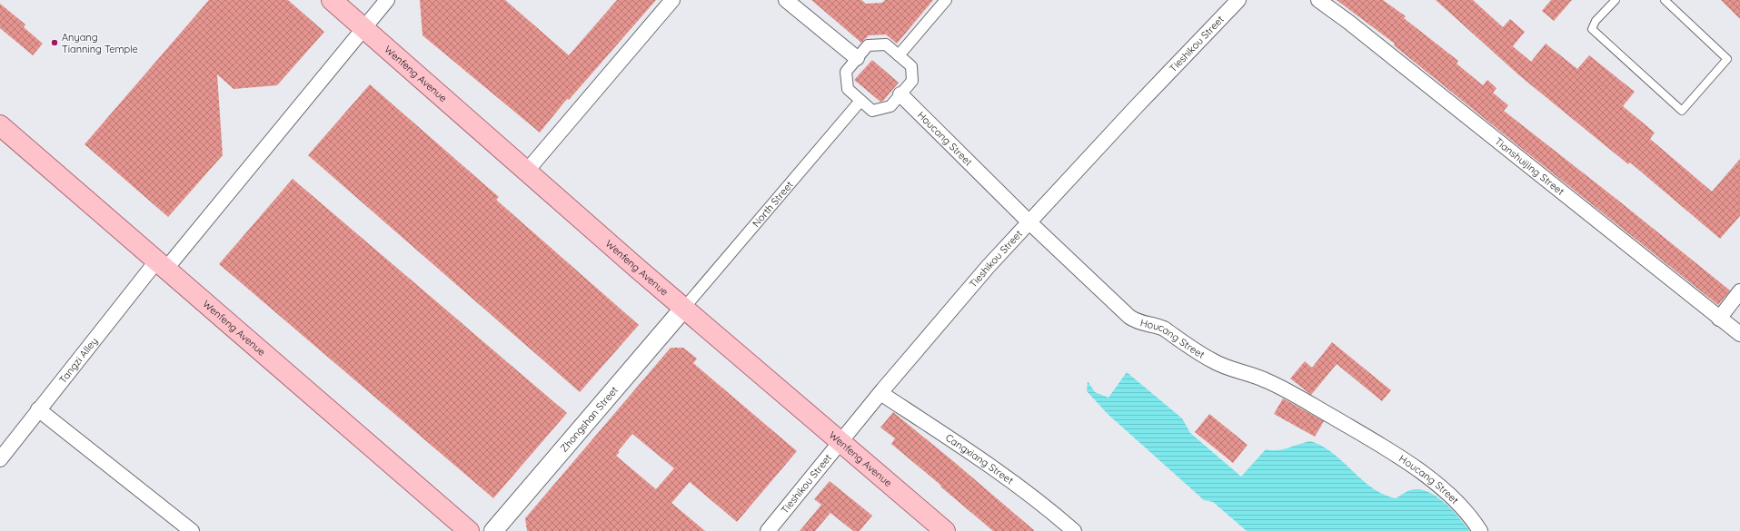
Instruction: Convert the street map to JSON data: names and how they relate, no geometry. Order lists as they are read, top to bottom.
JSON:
{
  "streets": {
    "main road": ["Wenfeng Avenue"],
    "street": [
      "Tieshikou Street",
      "Houcang Street",
      "Tianshuijing Street",
      "North Street",
      "Tangzi Alley",
      "Zhongshan Street",
      "Cangxiang Street"
    ]
  },
  "crossings": [
    ["Tieshikou Street", "Wenfeng Avenue"],
    ["Tieshikou Street", "Houcang Street"],
    ["Tieshikou Street", "Cangxiang Street"],
    ["Wenfeng Avenue", "North Street"],
    ["Wenfeng Avenue", "Tangzi Alley"],
    ["Wenfeng Avenue", "Zhongshan Street"],
    ["Houcang Street", "North Street"],
    ["North Street", "Zhongshan Street"]
  ],
  "places": ["Anyang Tianning Temple"]
}
